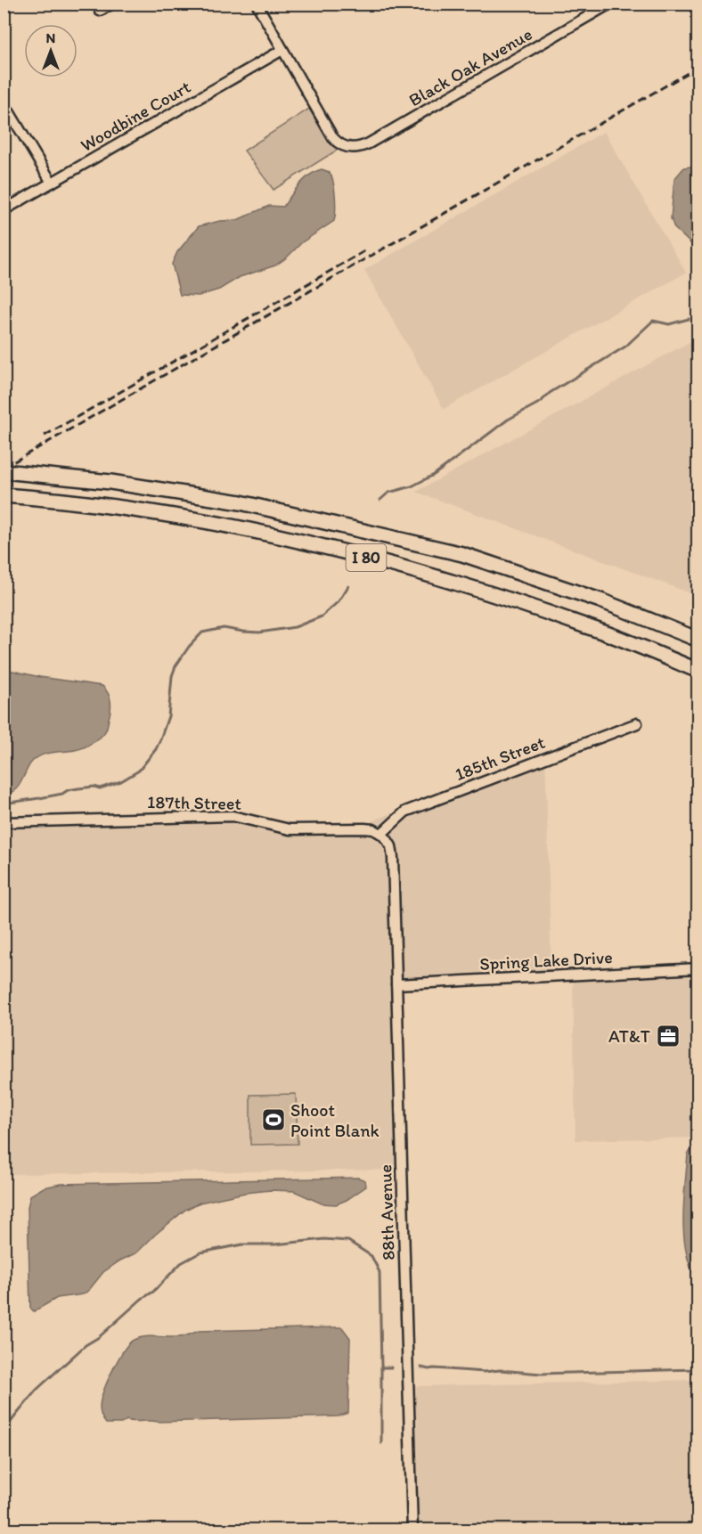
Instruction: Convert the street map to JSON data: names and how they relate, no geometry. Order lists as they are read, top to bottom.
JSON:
{
  "streets": {
    "highway": ["I 80"],
    "street": [
      "Black Oak Avenue",
      "Woodbine Court",
      "185th Street",
      "187th Street",
      "Spring Lake Drive",
      "88th Avenue"
    ]
  },
  "crossings": [
    ["Black Oak Avenue", "Woodbine Court"],
    ["185th Street", "187th Street"],
    ["185th Street", "88th Avenue"],
    ["187th Street", "88th Avenue"],
    ["Spring Lake Drive", "88th Avenue"]
  ],
  "places": {
    "office": ["AT&T"],
    "sports": ["Shoot Point Blank"]
  },
  "north": "top"
}
